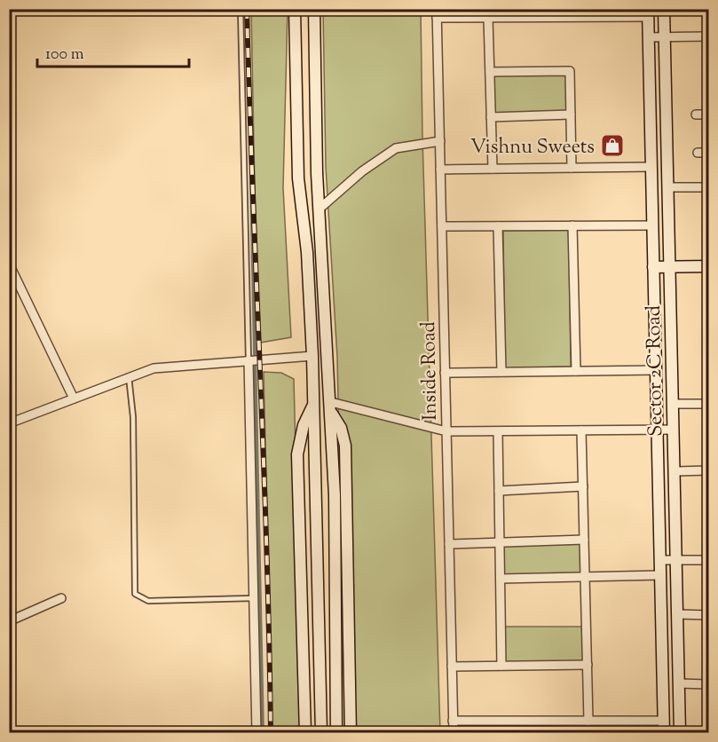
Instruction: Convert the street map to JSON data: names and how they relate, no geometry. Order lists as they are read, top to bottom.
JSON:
{
  "streets": {
    "main road": ["Sector 2C Road"],
    "street": ["Inside Road"]
  },
  "places": {
    "shop": ["Vishnu Sweets"]
  },
  "scale_bar": "100 m"
}
